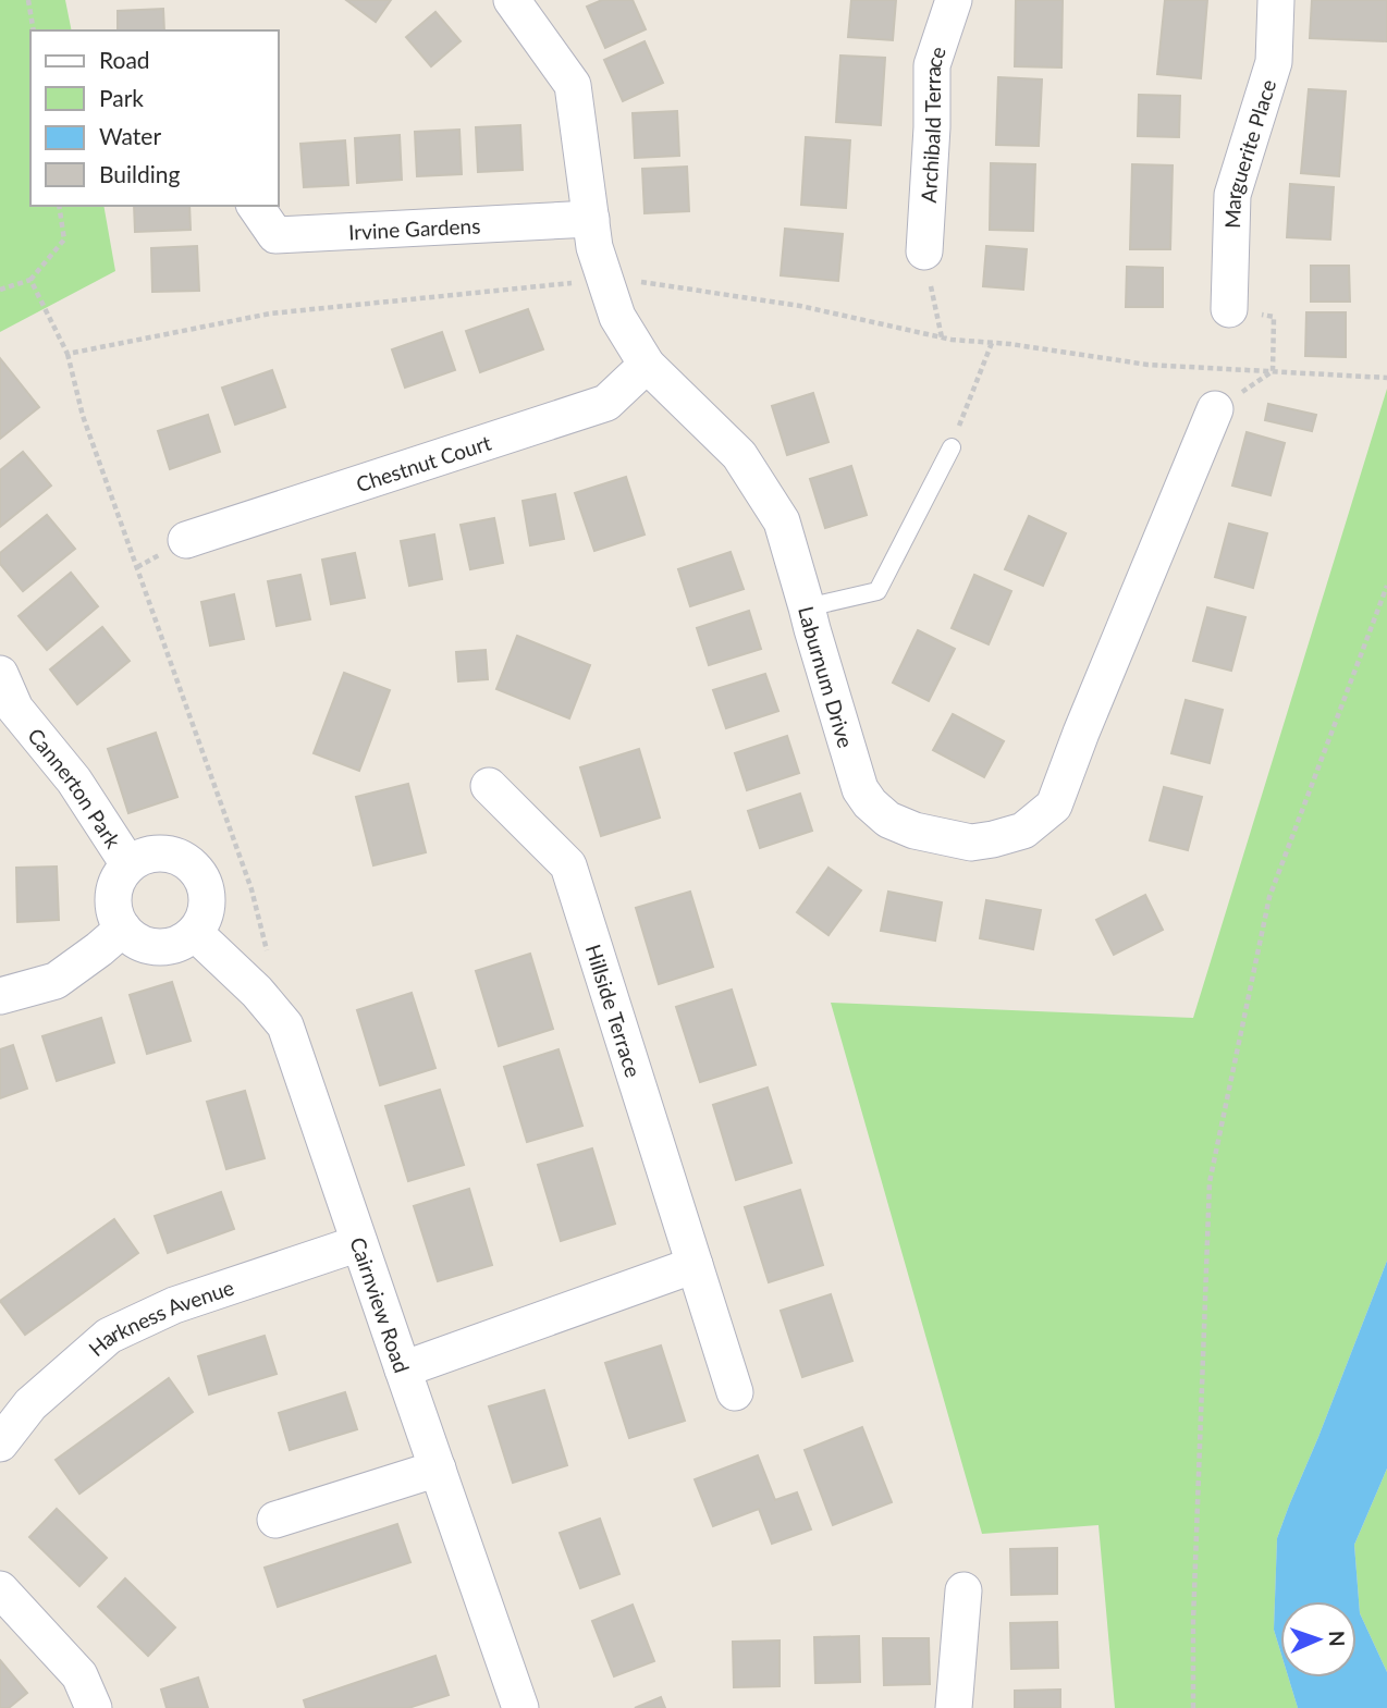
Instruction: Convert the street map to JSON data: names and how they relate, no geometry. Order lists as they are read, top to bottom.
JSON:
{
  "streets": {
    "street": [
      "Archibald Terrace",
      "Marguerite Place",
      "Irvine Gardens",
      "Chestnut Court",
      "Laburnum Drive",
      "Cannerton Park",
      "Hillside Terrace",
      "Cairnview Road",
      "Harkness Avenue"
    ]
  },
  "crossings": [
    ["Irvine Gardens", "Laburnum Drive"],
    ["Chestnut Court", "Laburnum Drive"],
    ["Cannerton Park", "Cairnview Road"],
    ["Cairnview Road", "Harkness Avenue"]
  ],
  "legend": [
    "Road",
    "Park",
    "Water",
    "Building"
  ],
  "north": "right"
}
